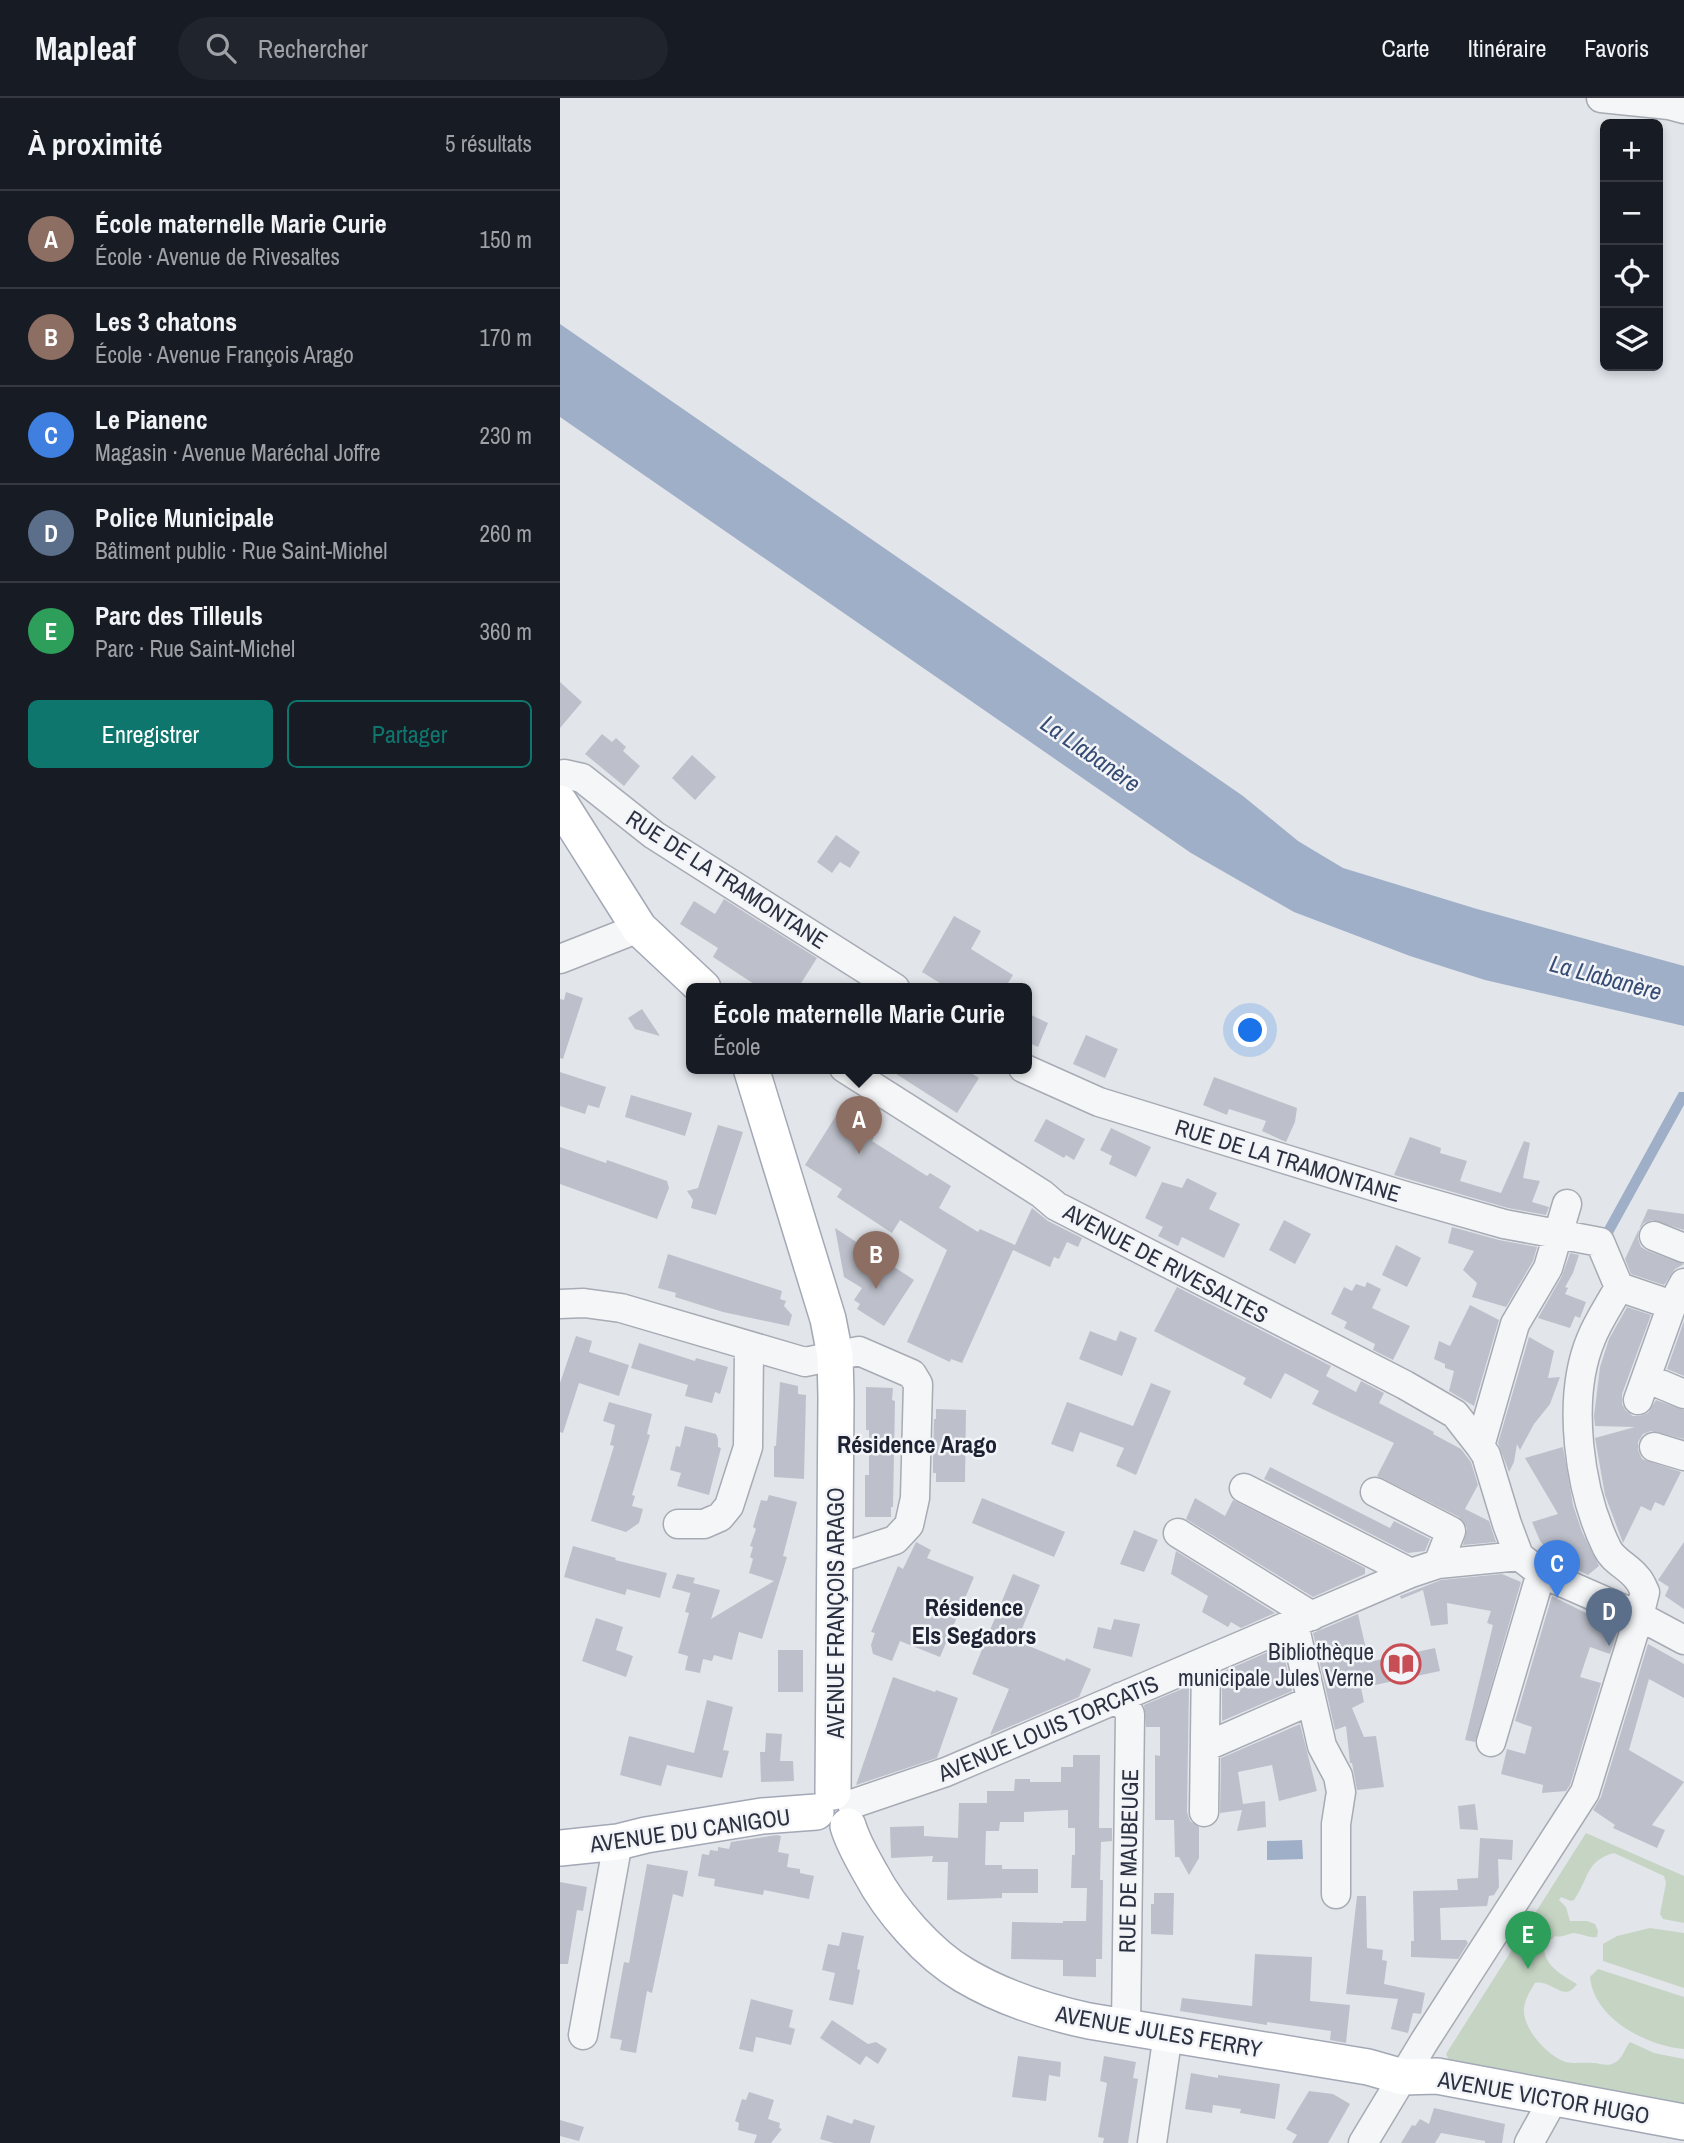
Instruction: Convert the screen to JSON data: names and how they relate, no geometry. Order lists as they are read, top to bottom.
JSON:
{
  "streets": {
    "main road": [
      "AVENUE FRANÇOIS ARAGO",
      "AVENUE DU CANIGOU",
      "AVENUE JULES FERRY",
      "AVENUE VICTOR HUGO"
    ],
    "street": [
      "RUE DE LA TRAMONTANE",
      "AVENUE DE RIVESALTES",
      "AVENUE LOUIS TORCATIS",
      "RUE DE MAUBEUGE"
    ]
  },
  "crossings": [
    ["AVENUE FRANÇOIS ARAGO", "AVENUE LOUIS TORCATIS"],
    ["AVENUE FRANÇOIS ARAGO", "AVENUE DU CANIGOU"],
    ["AVENUE FRANÇOIS ARAGO", "AVENUE JULES FERRY"],
    ["AVENUE LOUIS TORCATIS", "AVENUE DU CANIGOU"],
    ["AVENUE LOUIS TORCATIS", "RUE DE MAUBEUGE"],
    ["AVENUE LOUIS TORCATIS", "AVENUE JULES FERRY"],
    ["AVENUE DU CANIGOU", "AVENUE JULES FERRY"],
    ["RUE DE MAUBEUGE", "AVENUE JULES FERRY"],
    ["AVENUE JULES FERRY", "AVENUE VICTOR HUGO"]
  ],
  "districts": ["Résidence Arago", "Résidence Els Segadors"],
  "water": ["La Llabanère"],
  "places": {
    "library": ["Bibliothèque municipale Jules Verne"]
  },
  "page": {
    "header": "Mapleaf",
    "search": "Rechercher",
    "nav": ["Carte", "Itinéraire", "Favoris"],
    "heading": ["À proximité", "5 résultats"],
    "map_buttons": ["+", "−"],
    "list": [
      {
        "mark": "A",
        "name": "École maternelle Marie Curie",
        "note": "École · Avenue de Rivesaltes",
        "value": "150 m"
      },
      {
        "mark": "B",
        "name": "Les 3 chatons",
        "note": "École · Avenue François Arago",
        "value": "170 m"
      },
      {
        "mark": "C",
        "name": "Le Pianenc",
        "note": "Magasin · Avenue Maréchal Joffre",
        "value": "230 m"
      },
      {
        "mark": "D",
        "name": "Police Municipale",
        "note": "Bâtiment public · Rue Saint-Michel",
        "value": "260 m"
      },
      {
        "mark": "E",
        "name": "Parc des Tilleuls",
        "note": "Parc · Rue Saint-Michel",
        "value": "360 m"
      }
    ],
    "buttons": ["Enregistrer", "Partager"],
    "popup": ["École maternelle Marie Curie", "École"],
    "pins": [
      "A",
      "B",
      "C",
      "D",
      "E"
    ]
  }
}
